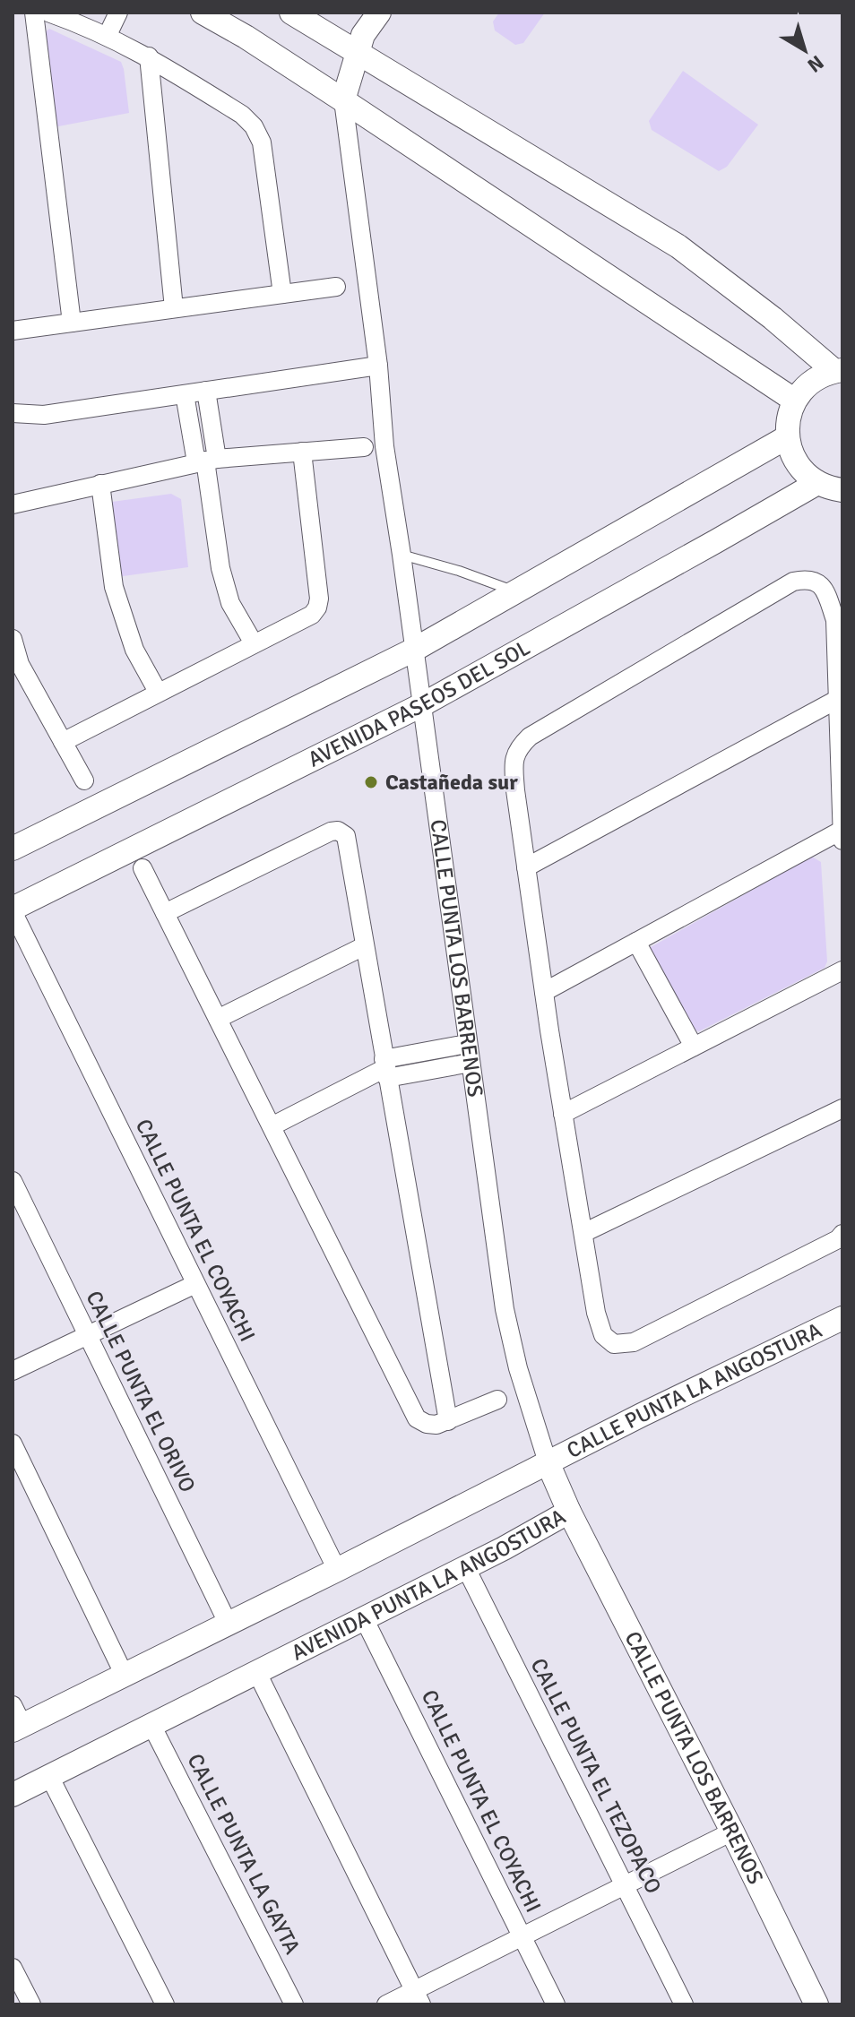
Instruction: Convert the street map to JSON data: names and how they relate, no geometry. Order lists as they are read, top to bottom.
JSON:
{
  "streets": {
    "street": [
      "AVENIDA PASEOS DEL SOL",
      "CALLE PUNTA LOS BARRENOS",
      "CALLE PUNTA EL COYACHI",
      "CALLE PUNTA LA ANGOSTURA",
      "CALLE PUNTA EL ORIVO",
      "AVENIDA PUNTA LA ANGOSTURA",
      "CALLE PUNTA EL TEZOPACO",
      "CALLE PUNTA LA GAYTA"
    ]
  },
  "crossings": [
    ["AVENIDA PASEOS DEL SOL", "CALLE PUNTA LOS BARRENOS"],
    ["AVENIDA PASEOS DEL SOL", "CALLE PUNTA EL COYACHI"],
    ["CALLE PUNTA LOS BARRENOS", "CALLE PUNTA LA ANGOSTURA"],
    ["CALLE PUNTA LOS BARRENOS", "AVENIDA PUNTA LA ANGOSTURA"],
    ["CALLE PUNTA EL COYACHI", "AVENIDA PUNTA LA ANGOSTURA"],
    ["CALLE PUNTA LA ANGOSTURA", "AVENIDA PUNTA LA ANGOSTURA"],
    ["AVENIDA PUNTA LA ANGOSTURA", "CALLE PUNTA EL TEZOPACO"],
    ["AVENIDA PUNTA LA ANGOSTURA", "CALLE PUNTA LA GAYTA"]
  ],
  "places": ["Castañeda sur"],
  "north": "bottom right"
}
